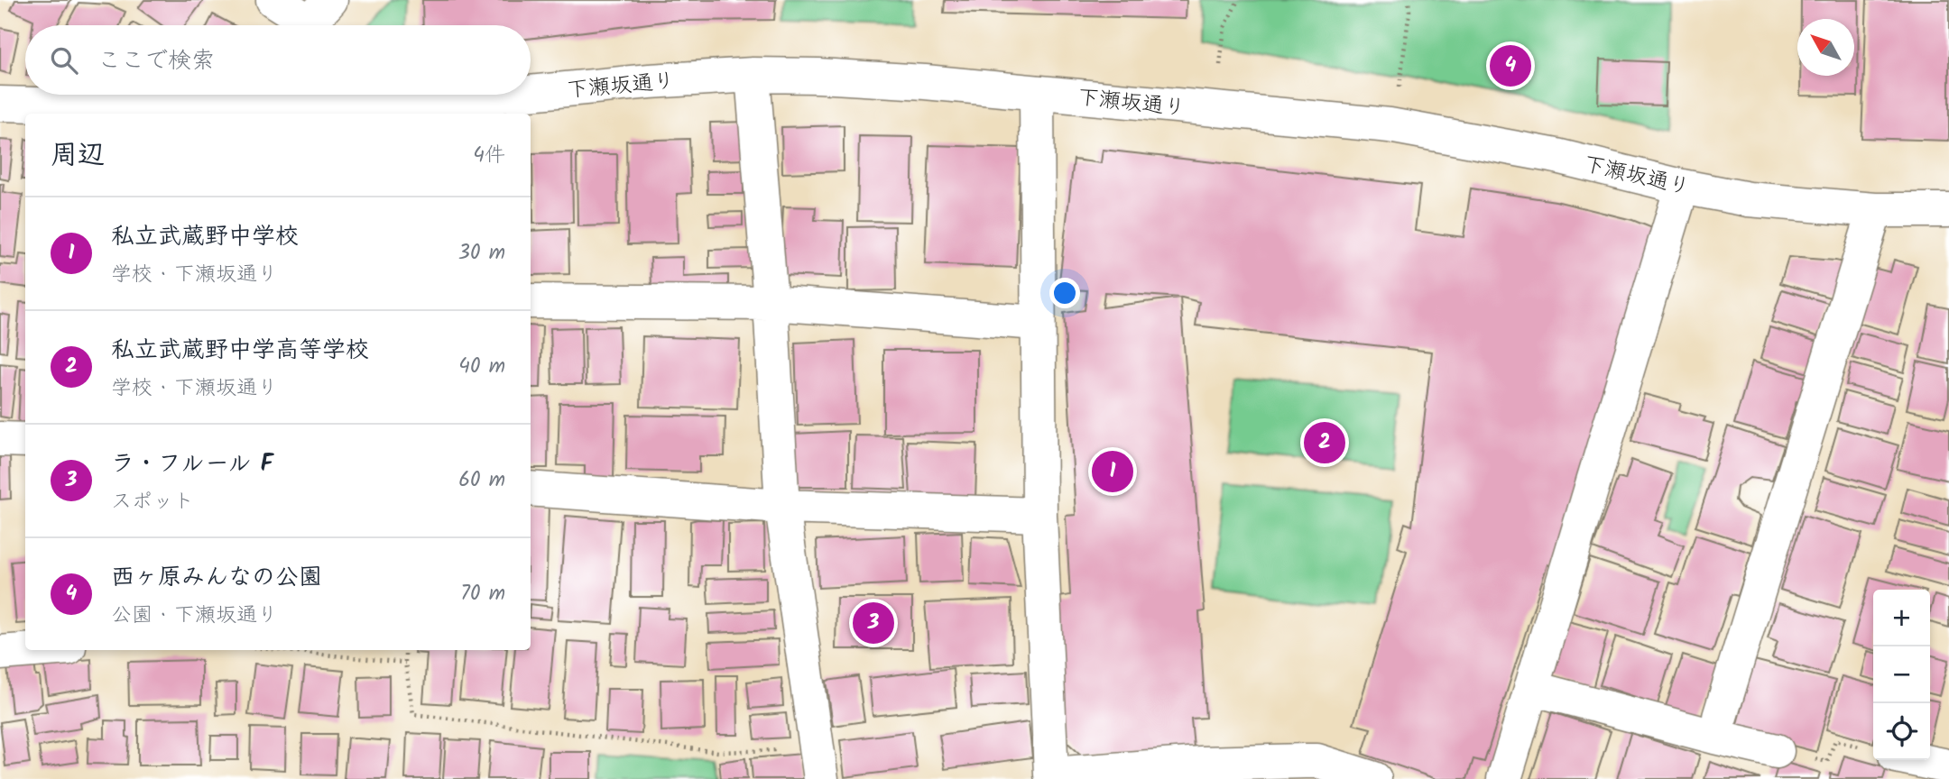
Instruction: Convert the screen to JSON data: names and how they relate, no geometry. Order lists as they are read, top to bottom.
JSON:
{
  "streets": {
    "street": ["下瀬坂通り"]
  },
  "north": "top left",
  "page": {
    "search": "ここで検索",
    "pins": [
      "4",
      "2",
      "1",
      "3"
    ],
    "heading": ["周辺", "4件"],
    "list": [
      {
        "mark": "1",
        "name": "私立武蔵野中学校",
        "note": "学校 · 下瀬坂通り",
        "value": "30 m"
      },
      {
        "mark": "2",
        "name": "私立武蔵野中学高等学校",
        "note": "学校 · 下瀬坂通り",
        "value": "40 m"
      },
      {
        "mark": "3",
        "name": "ラ・フルール F",
        "note": "スポット",
        "value": "60 m"
      },
      {
        "mark": "4",
        "name": "西ヶ原みんなの公園",
        "note": "公園 · 下瀬坂通り",
        "value": "70 m"
      }
    ],
    "map_buttons": ["+", "−"]
  }
}
